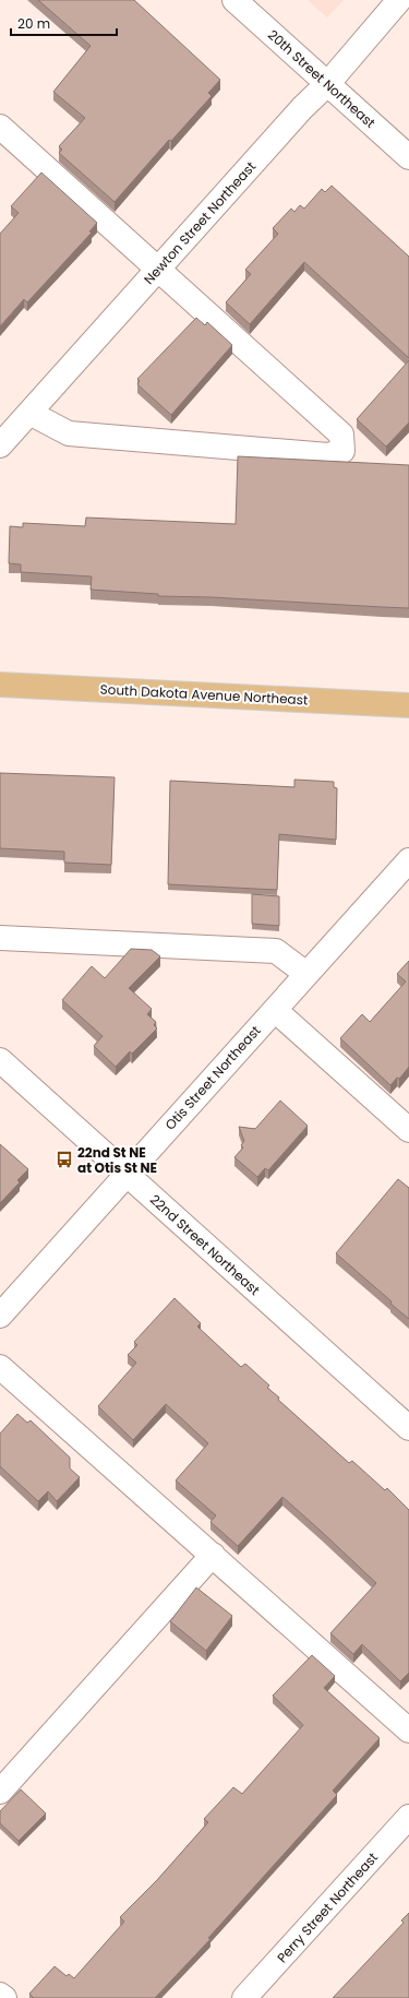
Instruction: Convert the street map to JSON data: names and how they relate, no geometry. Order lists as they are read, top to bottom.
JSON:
{
  "streets": {
    "main road": ["South Dakota Avenue Northeast"],
    "street": [
      "20th Street Northeast",
      "Newton Street Northeast",
      "Otis Street Northeast",
      "22nd Street Northeast",
      "Perry Street Northeast"
    ]
  },
  "crossings": [
    ["20th Street Northeast", "Newton Street Northeast"],
    ["Otis Street Northeast", "22nd Street Northeast"]
  ],
  "places": {
    "bus stop": ["22nd St NE at Otis St NE"]
  },
  "scale_bar": "20 m"
}
